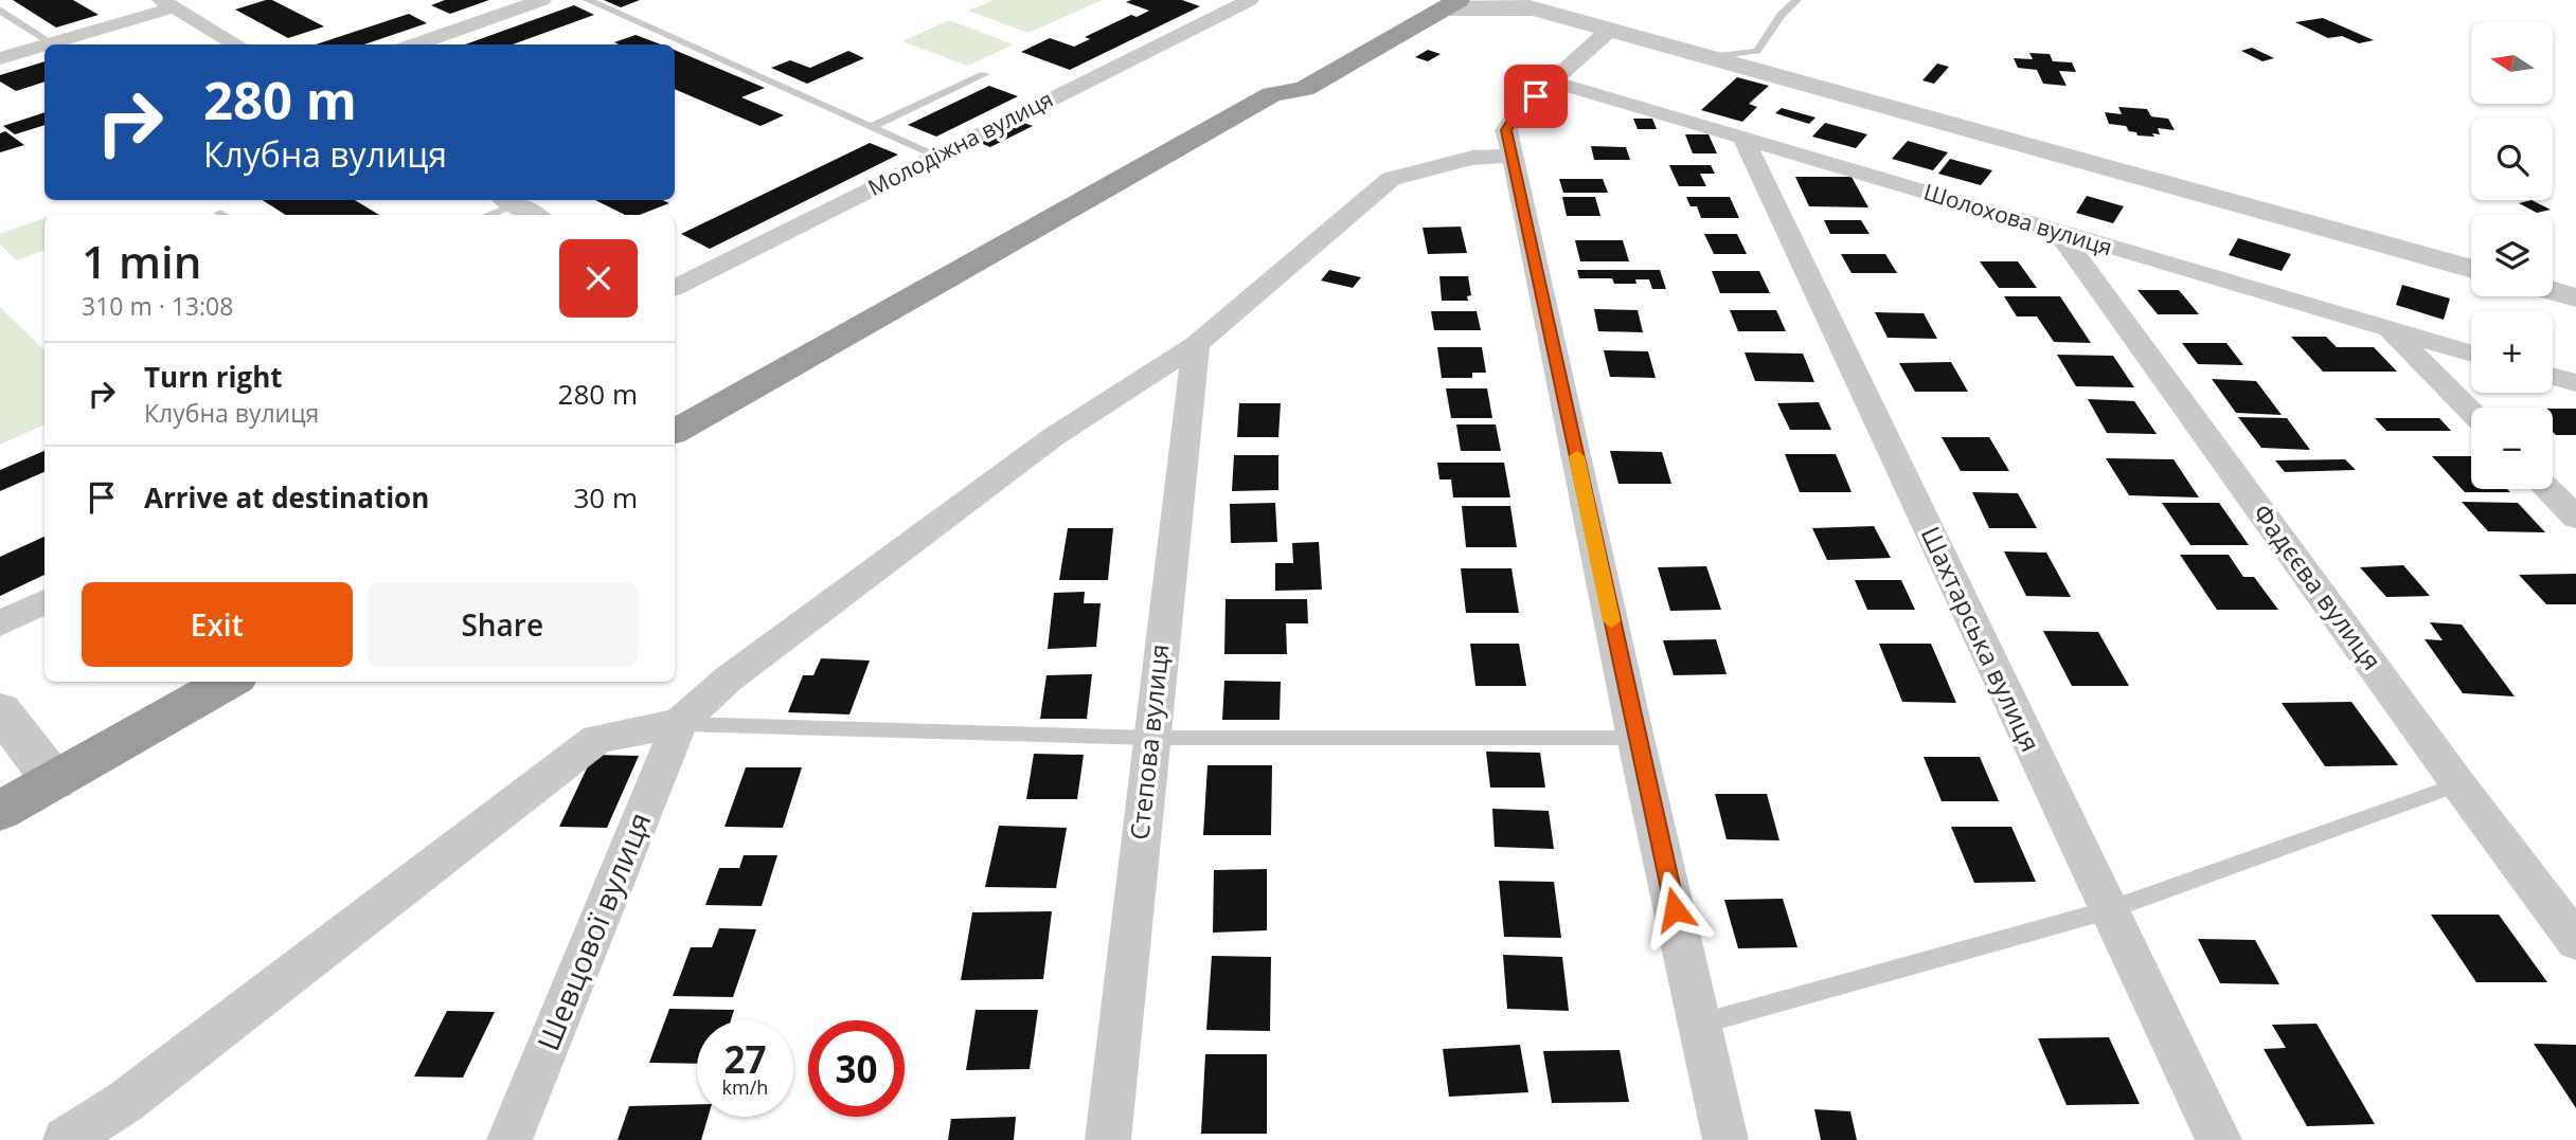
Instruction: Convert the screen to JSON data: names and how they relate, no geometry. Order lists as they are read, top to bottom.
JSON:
{
  "streets": {
    "street": [
      "Молодіжна вулиця",
      "Шолохова вулиця",
      "Фадєєва вулиця",
      "Шахтарська вулиця",
      "Степова вулиця",
      "Шевцової вулиця"
    ]
  },
  "crossings": [
    ["Шолохова вулиця", "Фадєєва вулиця"],
    ["Шолохова вулиця", "Шахтарська вулиця"]
  ],
  "north": "left",
  "page": {
    "map_buttons": ["+", "−"],
    "turn": ["280 m", "Клубна вулиця"],
    "heading": ["1 min", "310 m · 13:08"],
    "list": [
      {
        "name": "Turn right",
        "note": "Клубна вулиця",
        "value": "280 m"
      },
      {
        "name": "Arrive at destination",
        "value": "30 m"
      }
    ],
    "buttons": ["Exit", "Share"],
    "speed": "27 km/h",
    "limit": "30"
  }
}
